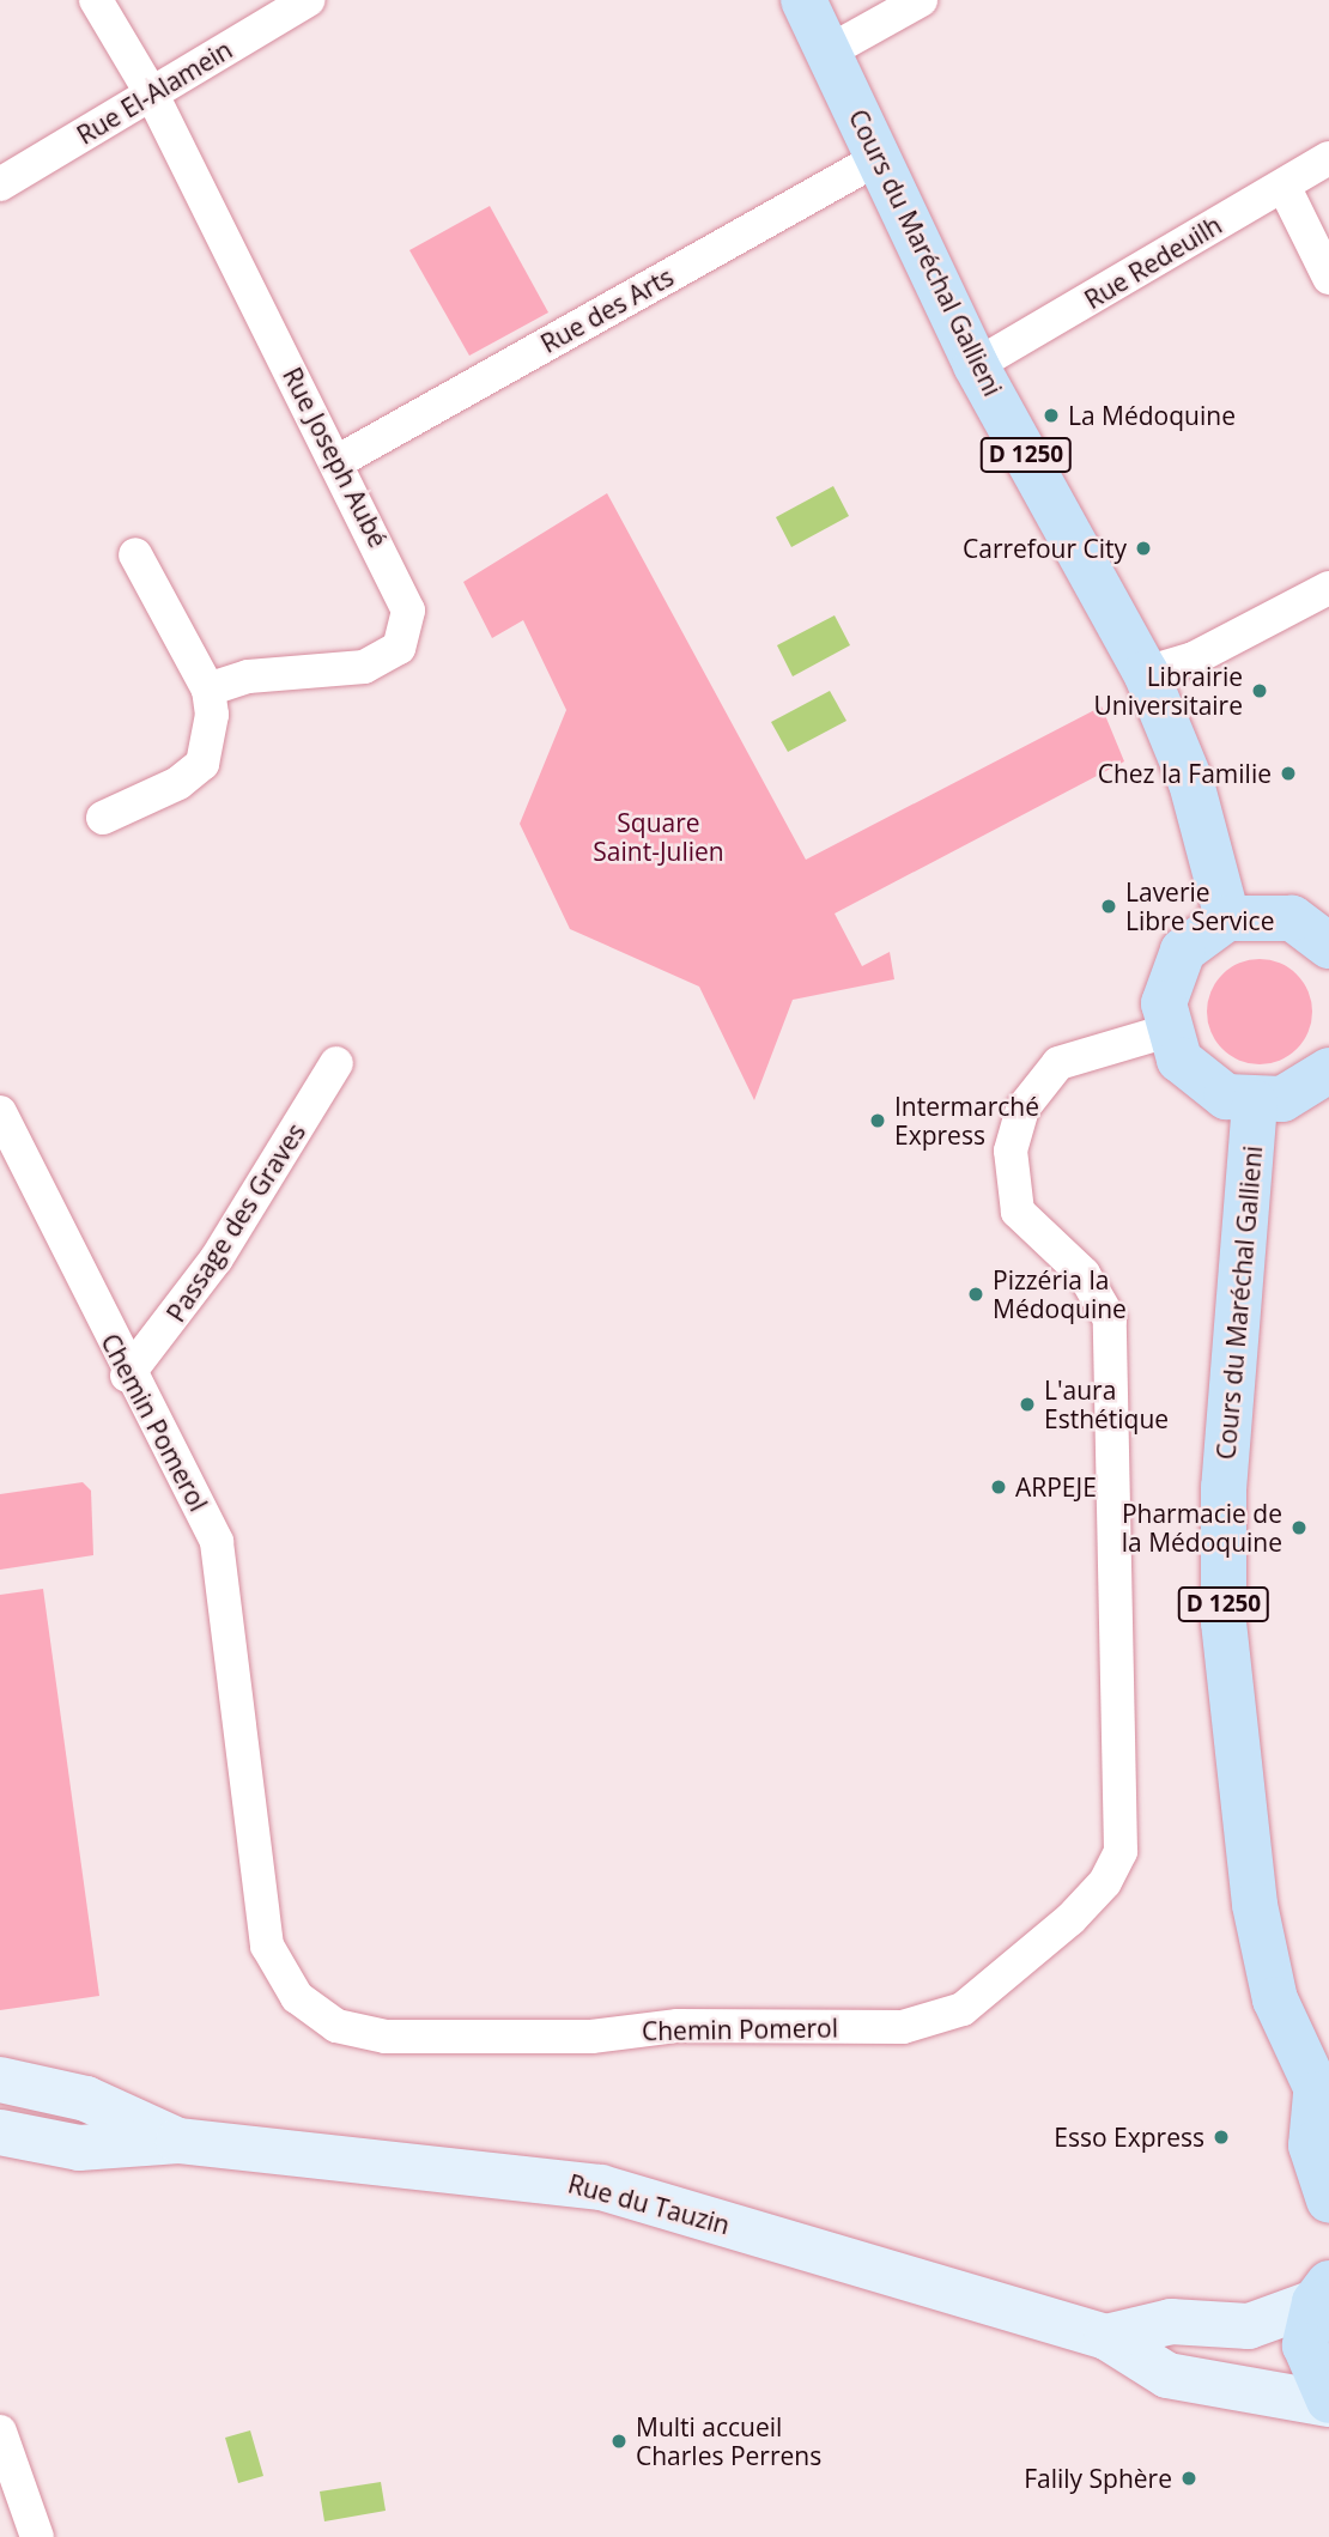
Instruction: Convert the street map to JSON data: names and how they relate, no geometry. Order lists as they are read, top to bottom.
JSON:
{
  "streets": {
    "main road": ["Cours du Maréchal Gallieni", "D 1250"],
    "street": [
      "Rue El-Alamein",
      "Rue Redeuilh",
      "Rue des Arts",
      "Rue Joseph Aubé",
      "Passage des Graves",
      "Chemin Pomerol",
      "Rue du Tauzin"
    ]
  },
  "crossings": [
    ["Rue El-Alamein", "Rue Joseph Aubé"],
    ["Cours du Maréchal Gallieni", "Rue Redeuilh"],
    ["Cours du Maréchal Gallieni", "Rue des Arts"],
    ["Rue des Arts", "Rue Joseph Aubé"],
    ["Passage des Graves", "Chemin Pomerol"]
  ],
  "parks": ["Square Saint-Julien"],
  "places": [
    "La Médoquine",
    "Carrefour City",
    "Librairie Universitaire",
    "Chez la Familie",
    "Laverie Libre Service",
    "Intermarché Express",
    "Pizzéria la Médoquine",
    "L'aura Esthétique",
    "ARPEJE",
    "Pharmacie de la Médoquine",
    "Esso Express",
    "Multi accueil Charles Perrens",
    "Falily Sphère"
  ]
}
